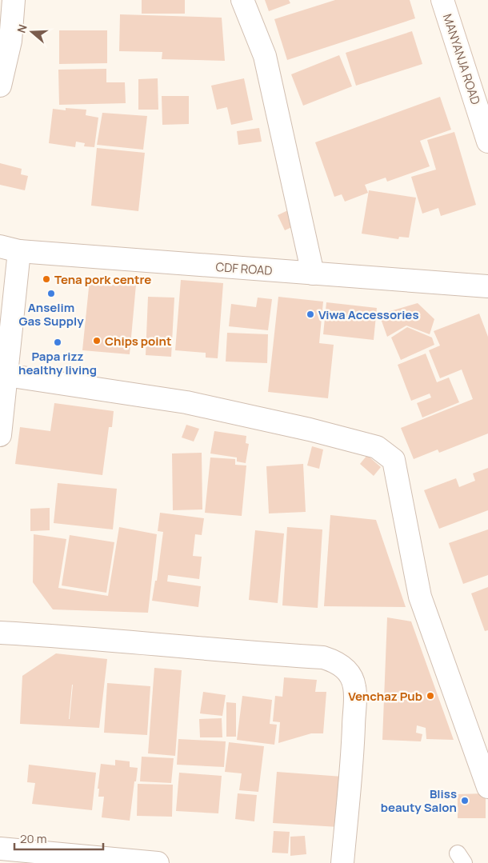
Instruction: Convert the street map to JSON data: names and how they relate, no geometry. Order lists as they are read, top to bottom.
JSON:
{
  "streets": {
    "street": ["MANYANJA ROAD", "CDF ROAD"]
  },
  "places": [
    "Tena pork centre",
    "Anselim Gas Supply",
    "Viwa Accessories",
    "Chips point",
    "Papa rizz healthy living",
    "Venchaz Pub",
    "Bliss beauty Salon"
  ],
  "scale_bar": "20 m",
  "north": "left"
}
